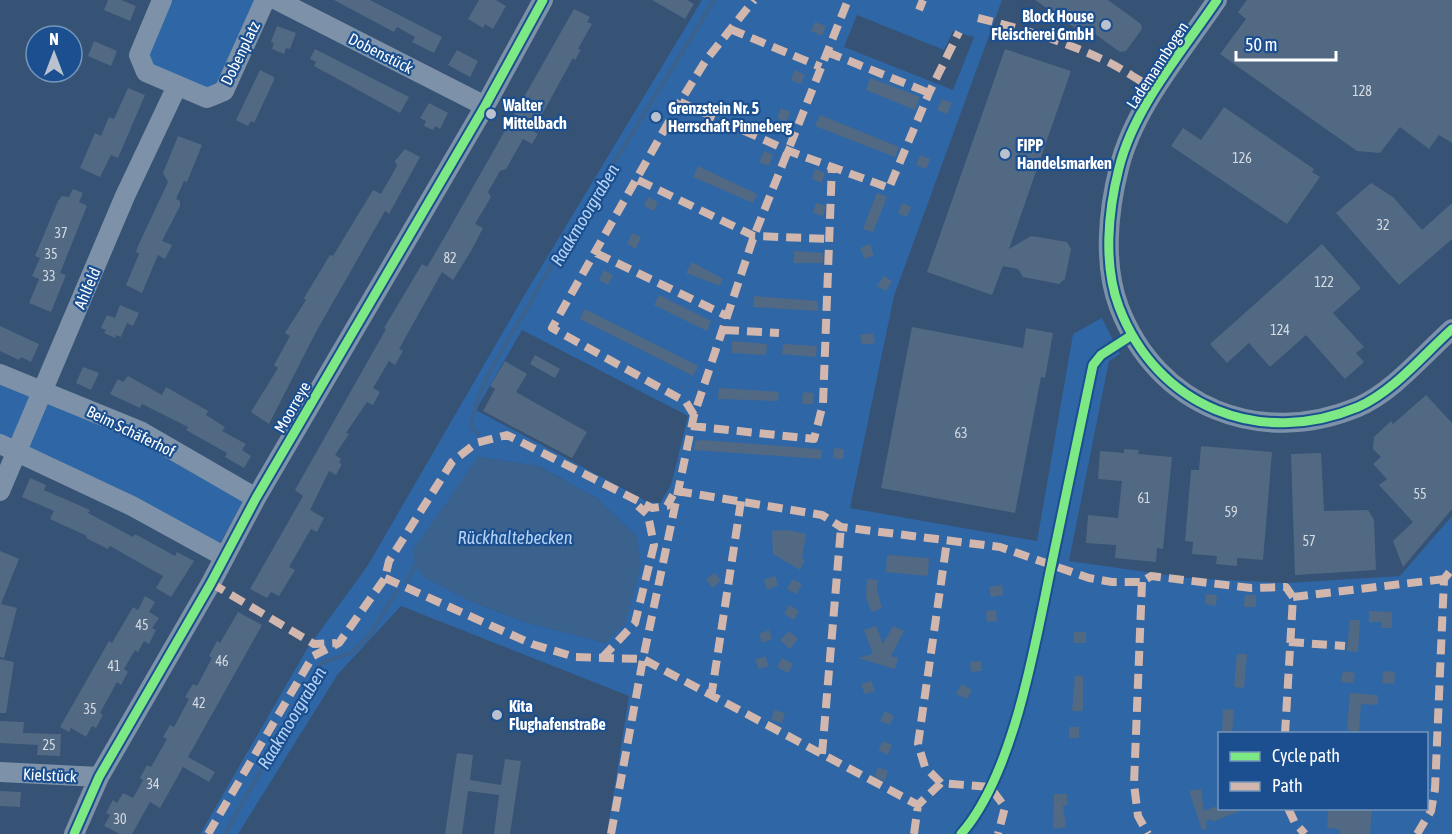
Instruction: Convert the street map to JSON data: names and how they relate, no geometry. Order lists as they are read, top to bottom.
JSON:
{
  "streets": {
    "street": [
      "Dobenplatz",
      "Dobenstück",
      "Lademannbogen",
      "Ahlfeld",
      "Moorreye",
      "Beim Schäferhof",
      "Kielstück"
    ]
  },
  "crossings": [
    ["Dobenplatz", "Ahlfeld"],
    ["Dobenstück", "Moorreye"],
    ["Ahlfeld", "Beim Schäferhof"],
    ["Moorreye", "Beim Schäferhof"],
    ["Moorreye", "Kielstück"]
  ],
  "water": ["Raakmoorgraben", "Rückhaltebecken"],
  "places": [
    "Block House Fleischerei GmbH",
    "Walter Mittelbach",
    "Grenzstein Nr. 5 Herrschaft Pinneberg",
    "FIPP Handelsmarken",
    "Kita Flughafenstraße"
  ],
  "house_numbers": [
    "128",
    "126",
    "32",
    "37",
    "35",
    "82",
    "33",
    "122",
    "124",
    "63",
    "55",
    "61",
    "59",
    "57",
    "45",
    "46",
    "41",
    "42",
    "35",
    "25",
    "34",
    "30"
  ],
  "legend": ["Cycle path", "Path"],
  "scale_bar": "50 m",
  "north": "top"
}
